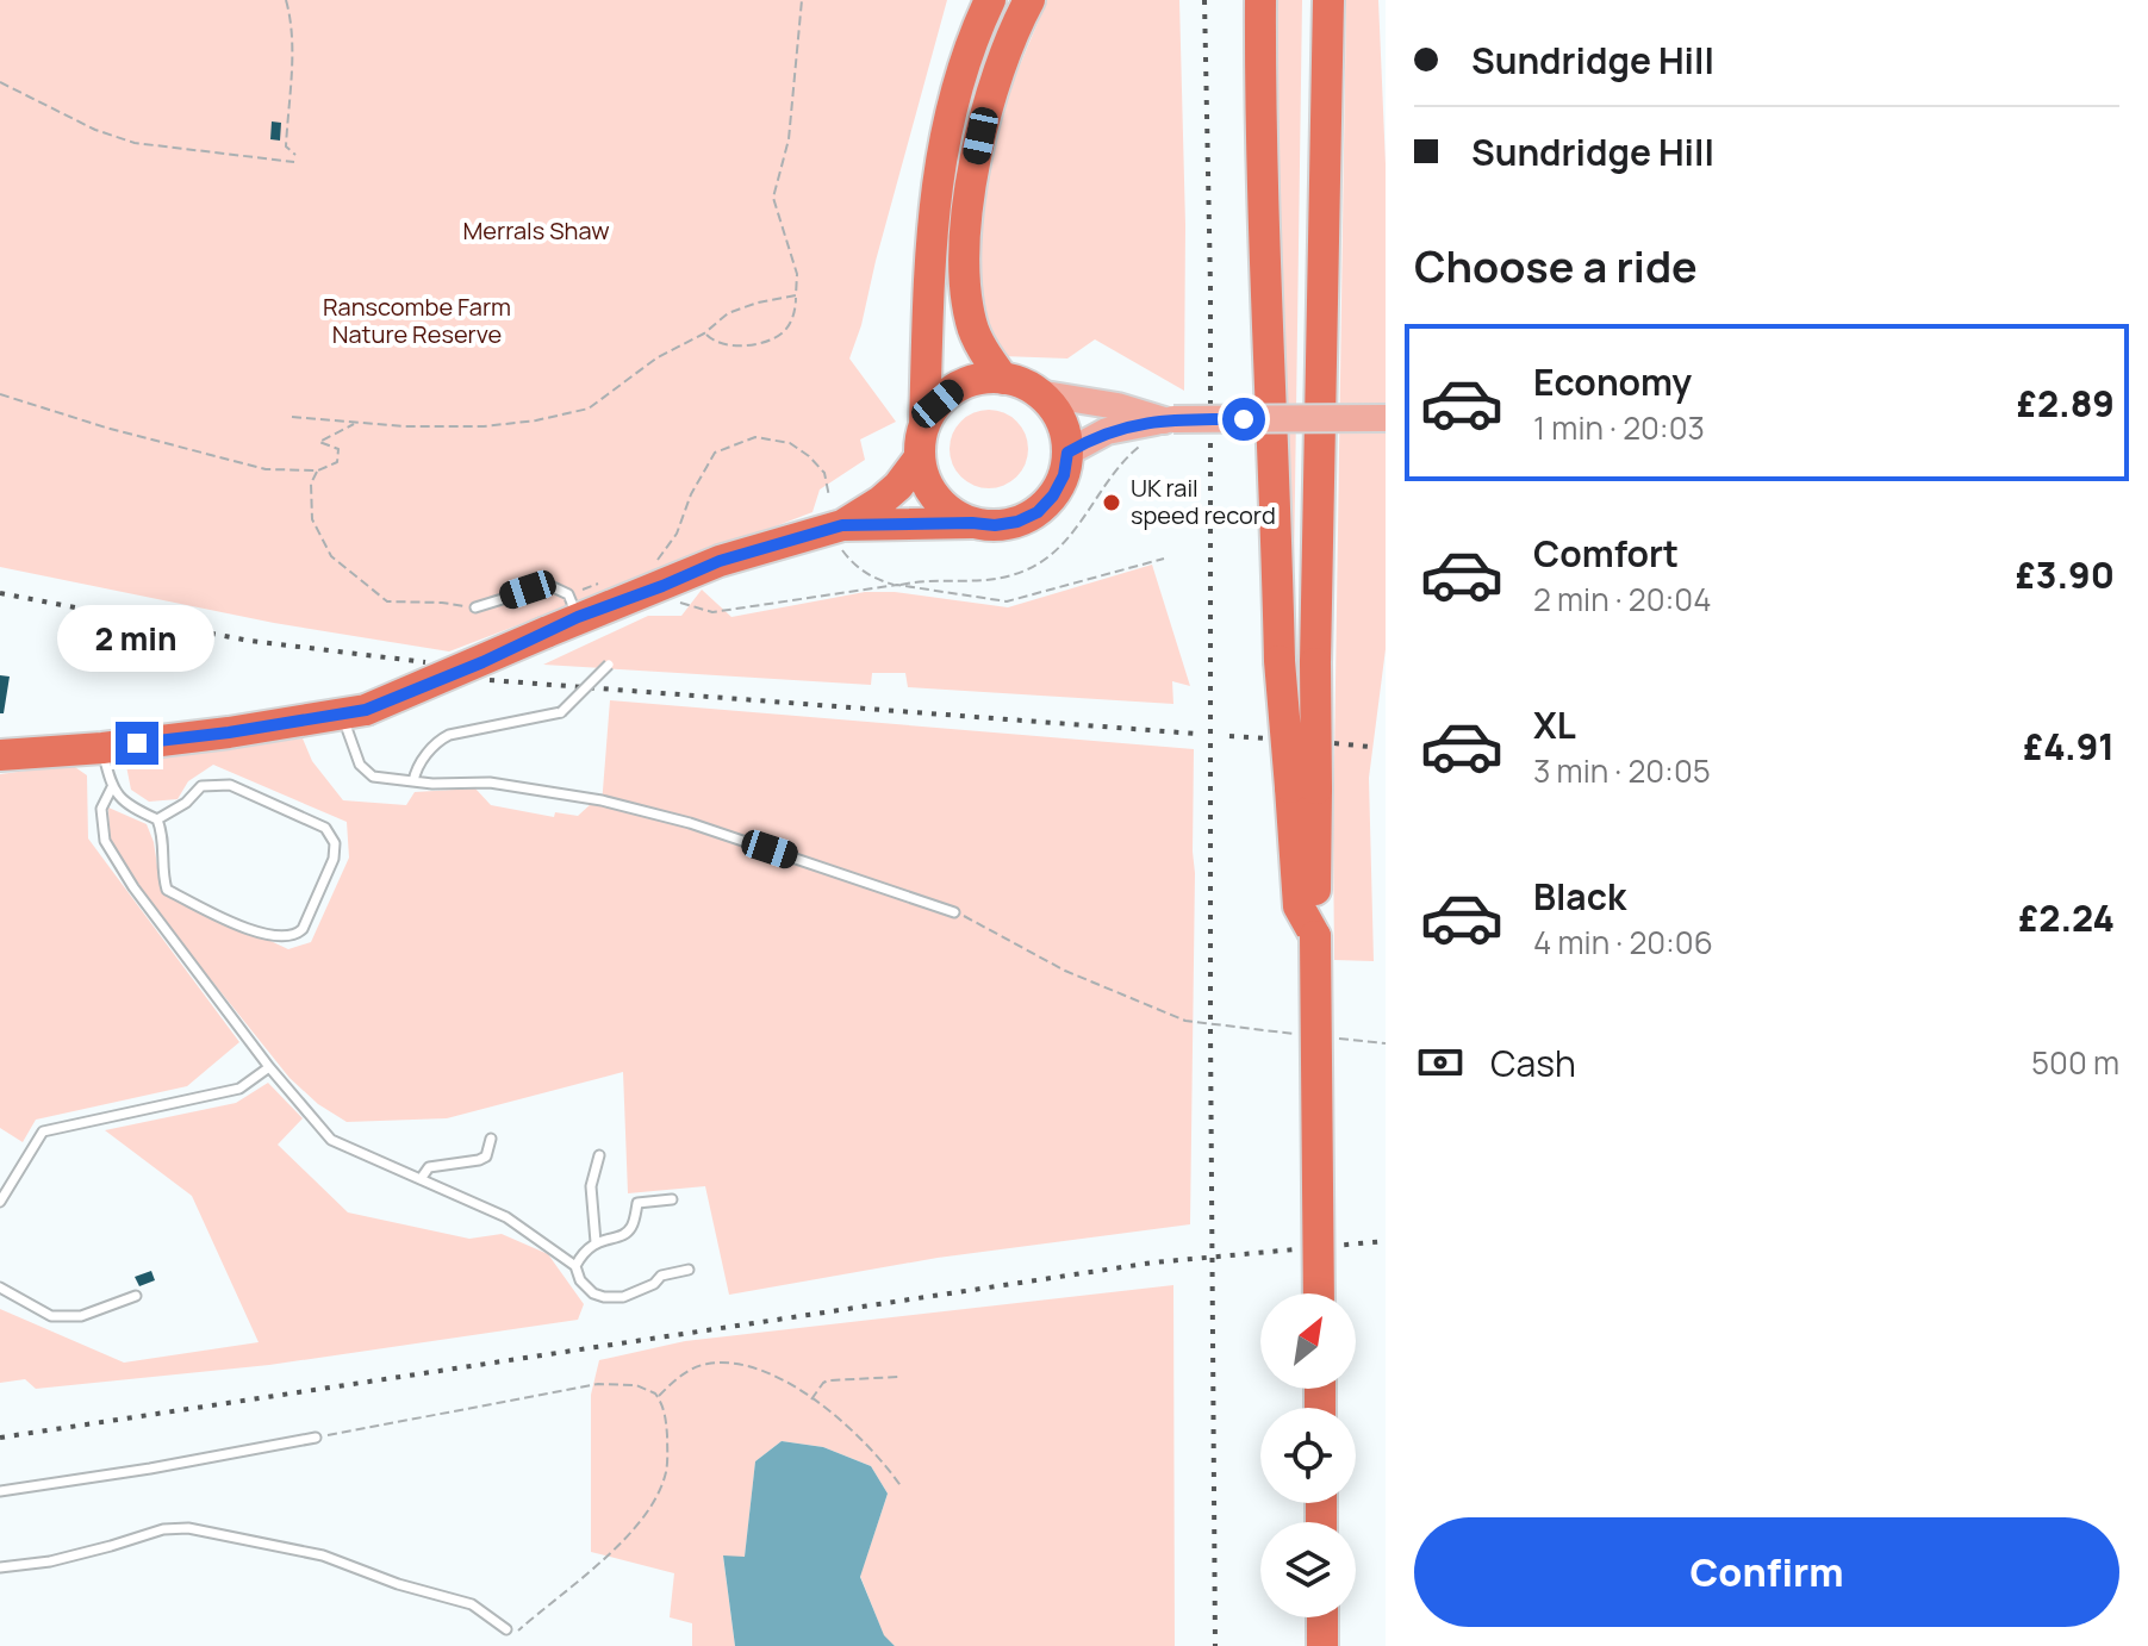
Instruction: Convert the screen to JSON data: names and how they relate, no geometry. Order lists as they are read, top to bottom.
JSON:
{
  "parks": ["Merrals Shaw", "Ranscombe Farm Nature Reserve"],
  "places": ["UK rail speed record"],
  "north": "top right",
  "page": {
    "banner": ["Sundridge Hill", "Sundridge Hill"],
    "heading": "Choose a ride",
    "list": [
      {
        "name": "Economy",
        "note": "1 min · 20:03",
        "value": "£2.89"
      },
      {
        "name": "Comfort",
        "note": "2 min · 20:04",
        "value": "£3.90"
      },
      {
        "name": "XL",
        "note": "3 min · 20:05",
        "value": "£4.91"
      },
      {
        "name": "Black",
        "note": "4 min · 20:06",
        "value": "£2.24"
      }
    ],
    "bubble": "2 min",
    "pay": ["Cash", "500 m"],
    "buttons": "Confirm"
  }
}
